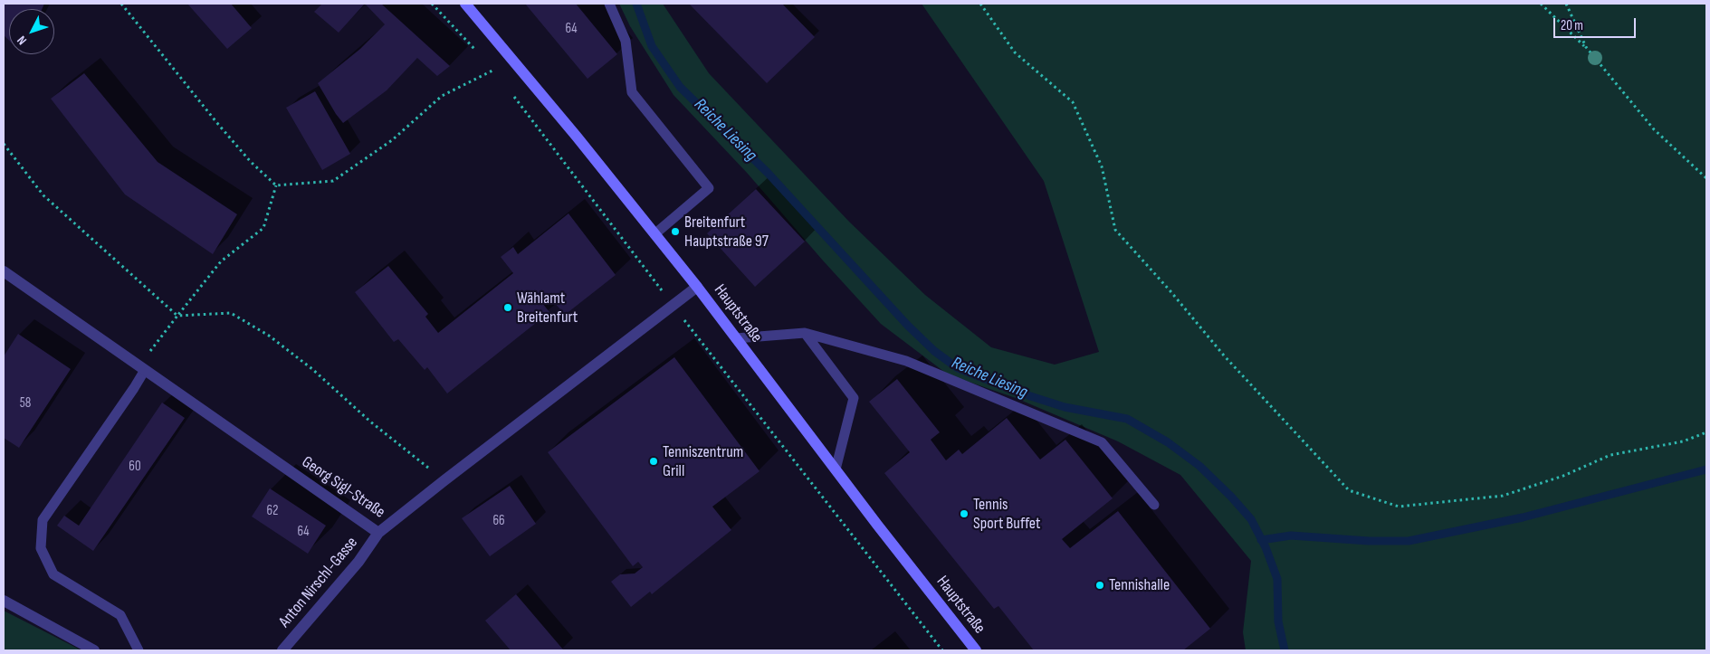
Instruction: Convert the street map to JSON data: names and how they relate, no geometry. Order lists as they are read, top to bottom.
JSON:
{
  "streets": {
    "main road": ["Hauptstraße"],
    "street": ["Georg Sigl-Straße", "Anton Nirschl-Gasse"]
  },
  "crossings": [
    ["Hauptstraße", "Georg Sigl-Straße"],
    ["Georg Sigl-Straße", "Anton Nirschl-Gasse"]
  ],
  "water": ["Reiche Liesing"],
  "places": [
    "Breitenfurt Hauptstraße 97",
    "Wählamt Breitenfurt",
    "Tenniszentrum Grill",
    "Tennis Sport Buffet",
    "Tennishalle"
  ],
  "house_numbers": [
    "64",
    "58",
    "60",
    "62",
    "66",
    "64"
  ],
  "scale_bar": "20 m",
  "north": "bottom left"
}
